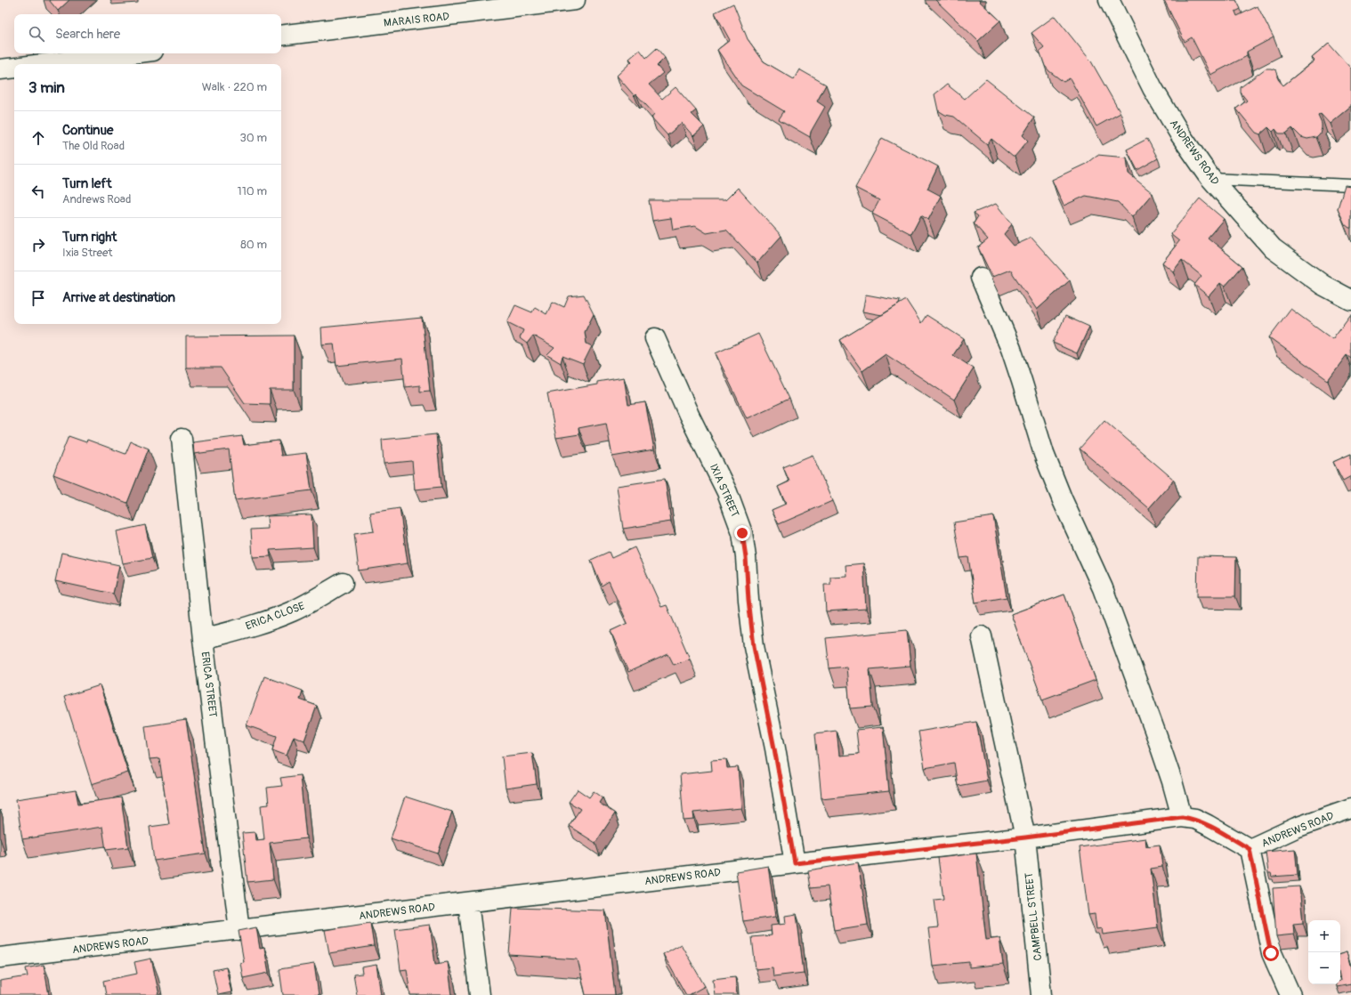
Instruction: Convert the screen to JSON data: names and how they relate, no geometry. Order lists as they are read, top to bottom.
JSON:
{
  "streets": {
    "street": [
      "MARAIS ROAD",
      "ANDREWS ROAD",
      "IXIA STREET",
      "ERICA CLOSE",
      "ERICA STREET",
      "CAMPBELL STREET"
    ]
  },
  "crossings": [
    ["ANDREWS ROAD", "IXIA STREET"],
    ["ANDREWS ROAD", "ERICA STREET"],
    ["ANDREWS ROAD", "CAMPBELL STREET"],
    ["ERICA CLOSE", "ERICA STREET"]
  ],
  "page": {
    "search": "Search here",
    "heading": ["3 min", "Walk · 220 m"],
    "list": [
      ["Continue", "The Old Road", "30 m"],
      ["Turn left", "Andrews Road", "110 m"],
      ["Turn right", "Ixia Street", "80 m"],
      "Arrive at destination"
    ],
    "map_buttons": ["+", "−"]
  }
}
